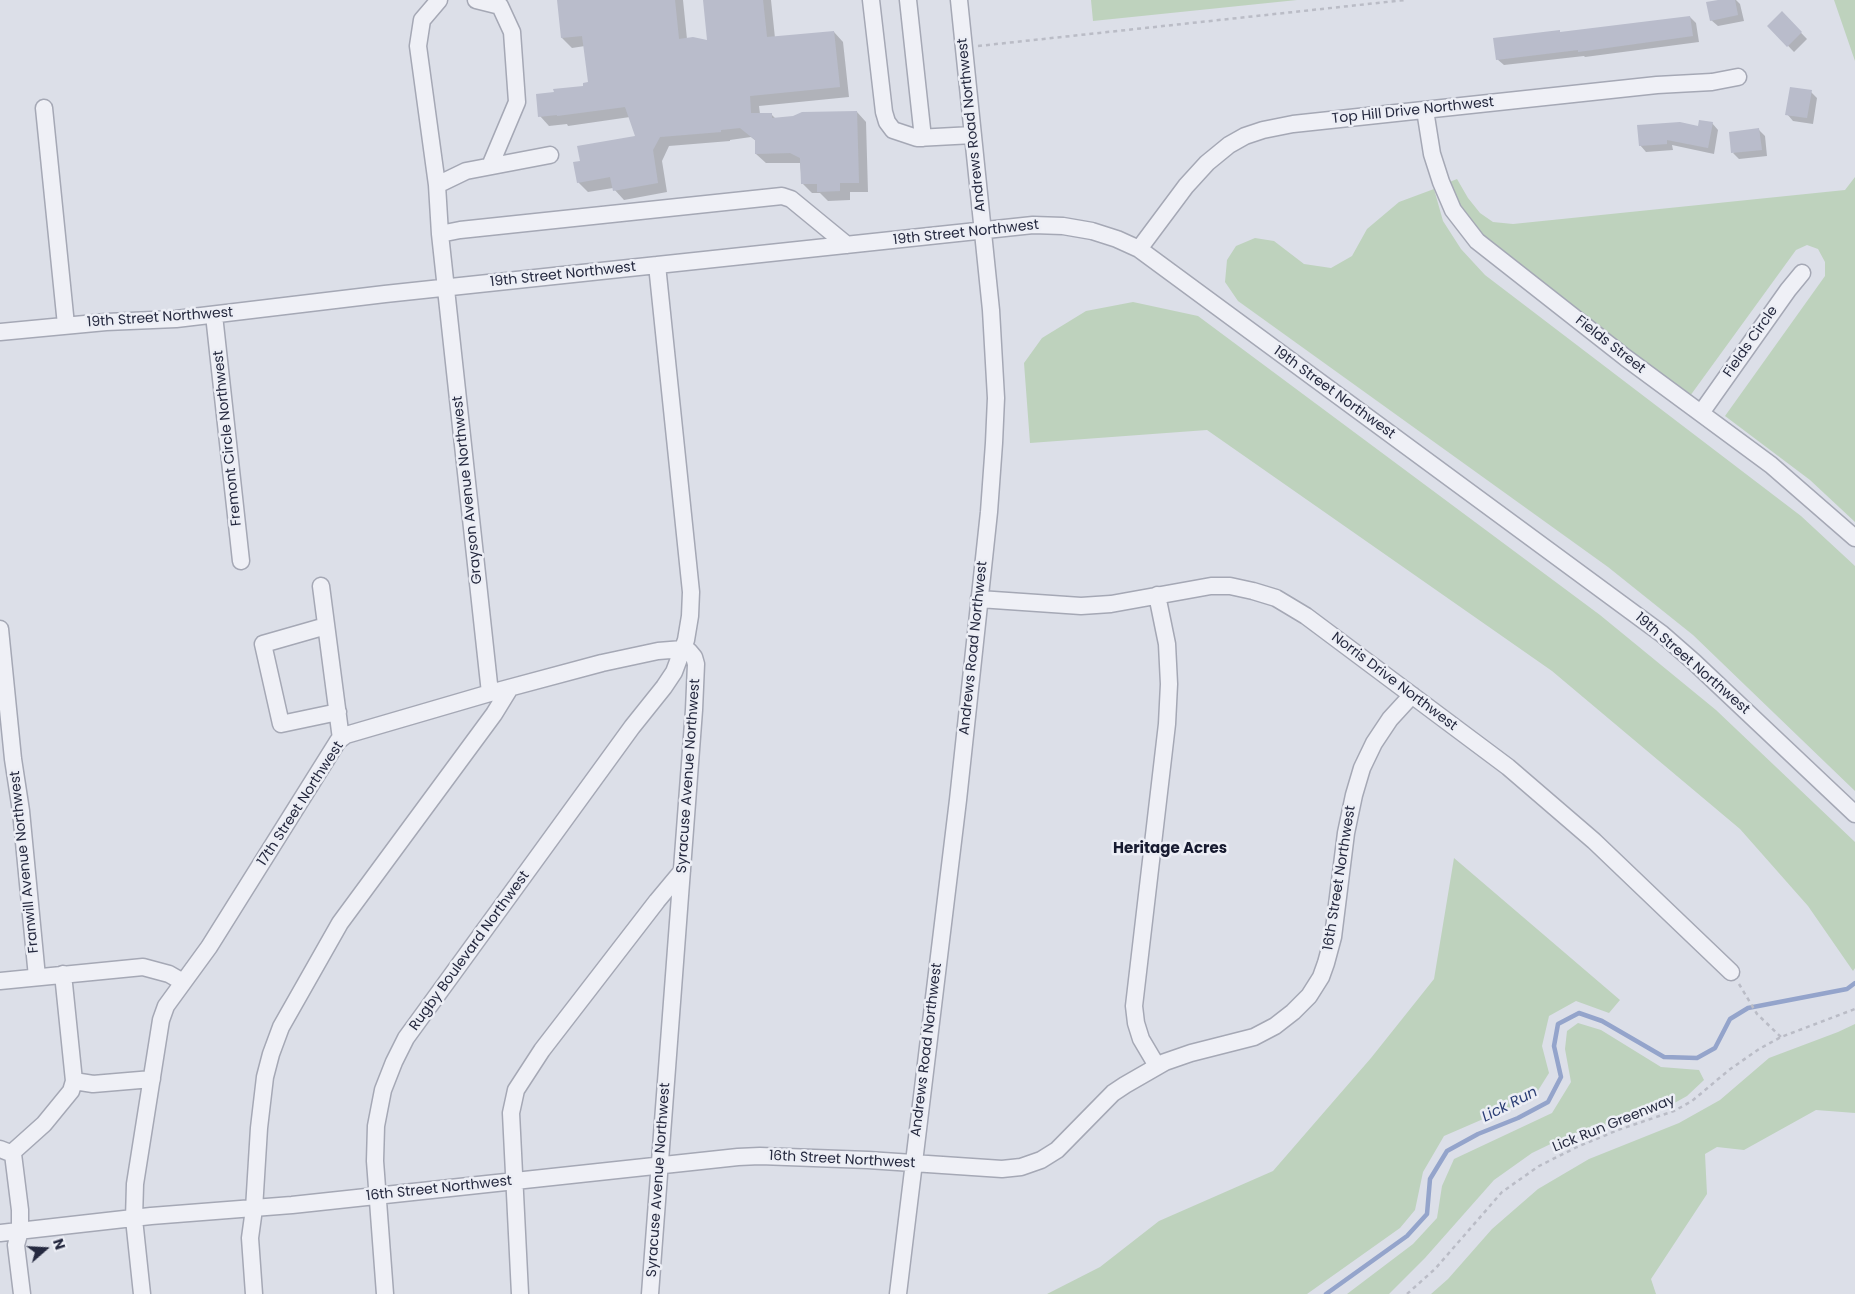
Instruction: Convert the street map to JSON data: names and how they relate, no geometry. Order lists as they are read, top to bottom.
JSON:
{
  "streets": {
    "street": [
      "Top Hill Drive Northwest",
      "Andrews Road Northwest",
      "19th Street Northwest",
      "Fields Circle",
      "Fields Street",
      "Fremont Circle Northwest",
      "Grayson Avenue Northwest",
      "Norris Drive Northwest",
      "Syracuse Avenue Northwest",
      "17th Street Northwest",
      "Franwill Avenue Northwest",
      "16th Street Northwest",
      "Rugby Boulevard Northwest"
    ],
    "path": ["Lick Run Greenway"]
  },
  "crossings": [
    ["Top Hill Drive Northwest", "19th Street Northwest"],
    ["Top Hill Drive Northwest", "Fields Street"],
    ["Andrews Road Northwest", "19th Street Northwest"],
    ["Andrews Road Northwest", "Norris Drive Northwest"],
    ["Andrews Road Northwest", "16th Street Northwest"],
    ["19th Street Northwest", "Fremont Circle Northwest"],
    ["19th Street Northwest", "Grayson Avenue Northwest"],
    ["Fields Circle", "Fields Street"],
    ["Grayson Avenue Northwest", "17th Street Northwest"],
    ["Norris Drive Northwest", "16th Street Northwest"],
    ["Syracuse Avenue Northwest", "17th Street Northwest"],
    ["Syracuse Avenue Northwest", "16th Street Northwest"],
    ["Syracuse Avenue Northwest", "Rugby Boulevard Northwest"],
    ["17th Street Northwest", "Rugby Boulevard Northwest"],
    ["16th Street Northwest", "Rugby Boulevard Northwest"]
  ],
  "districts": ["Heritage Acres"],
  "water": ["Lick Run"],
  "north": "right"
}
